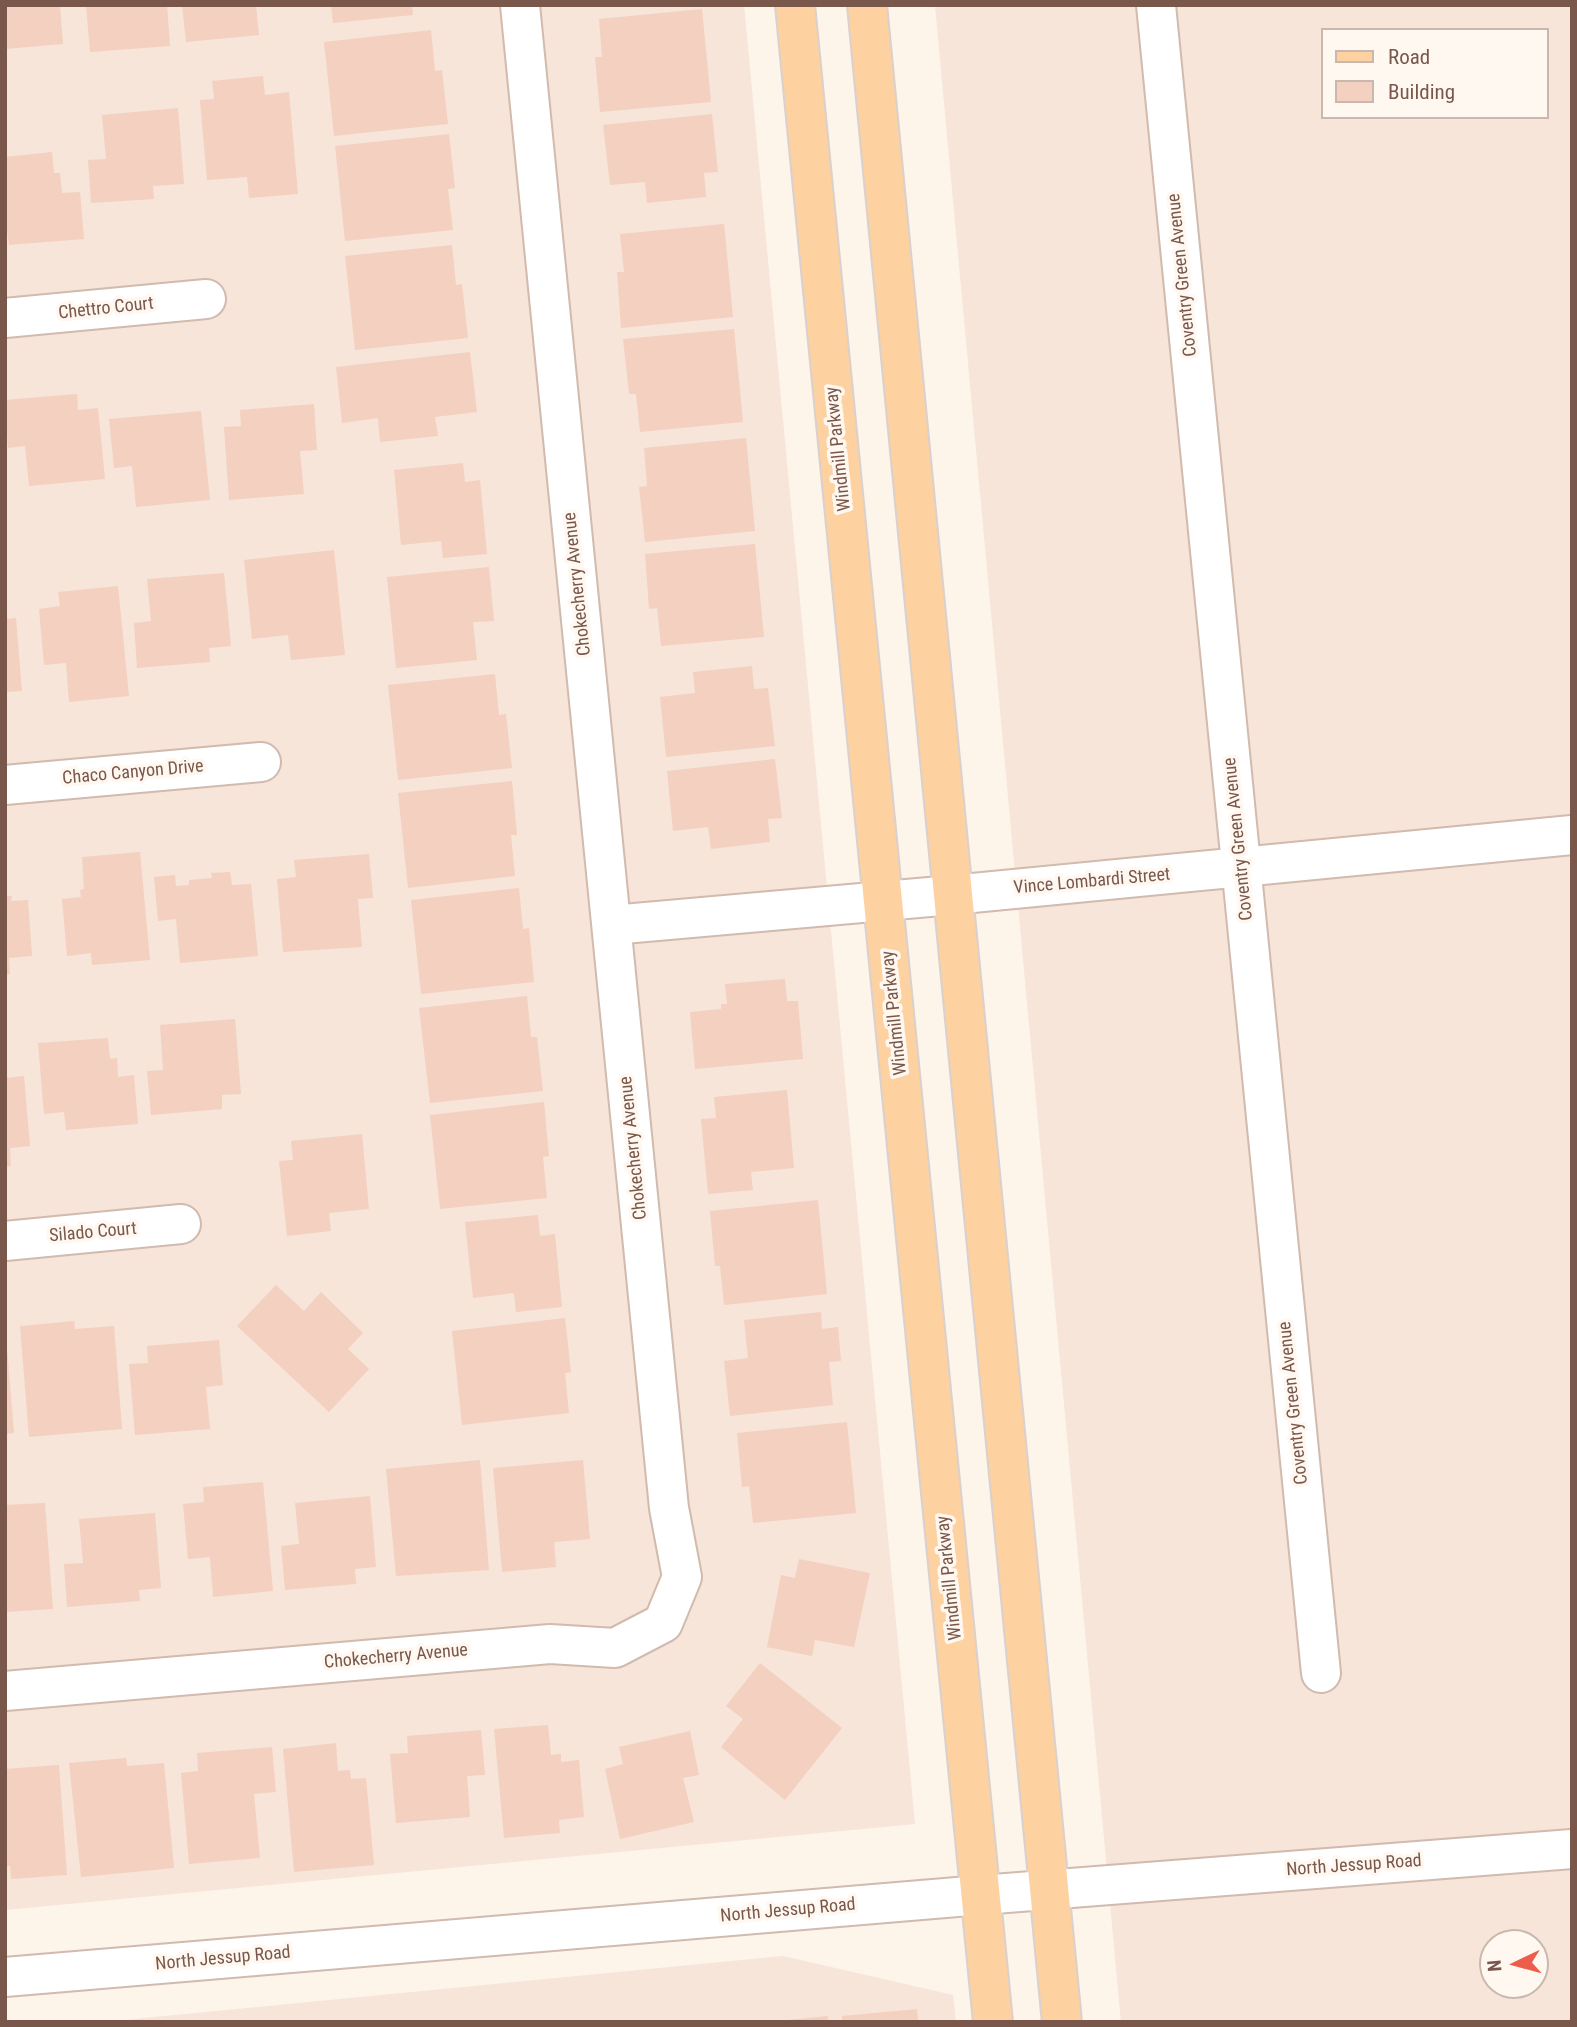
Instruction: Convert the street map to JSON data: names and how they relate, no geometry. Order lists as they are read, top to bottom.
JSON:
{
  "streets": {
    "main road": ["Windmill Parkway"],
    "street": [
      "Coventry Green Avenue",
      "Chettro Court",
      "Chokecherry Avenue",
      "Chaco Canyon Drive",
      "Vince Lombardi Street",
      "Silado Court",
      "North Jessup Road"
    ]
  },
  "crossings": [
    ["Coventry Green Avenue", "Vince Lombardi Street"],
    ["Windmill Parkway", "Vince Lombardi Street"],
    ["Windmill Parkway", "North Jessup Road"],
    ["Chokecherry Avenue", "Vince Lombardi Street"]
  ],
  "legend": ["Road", "Building"],
  "north": "left"
}
